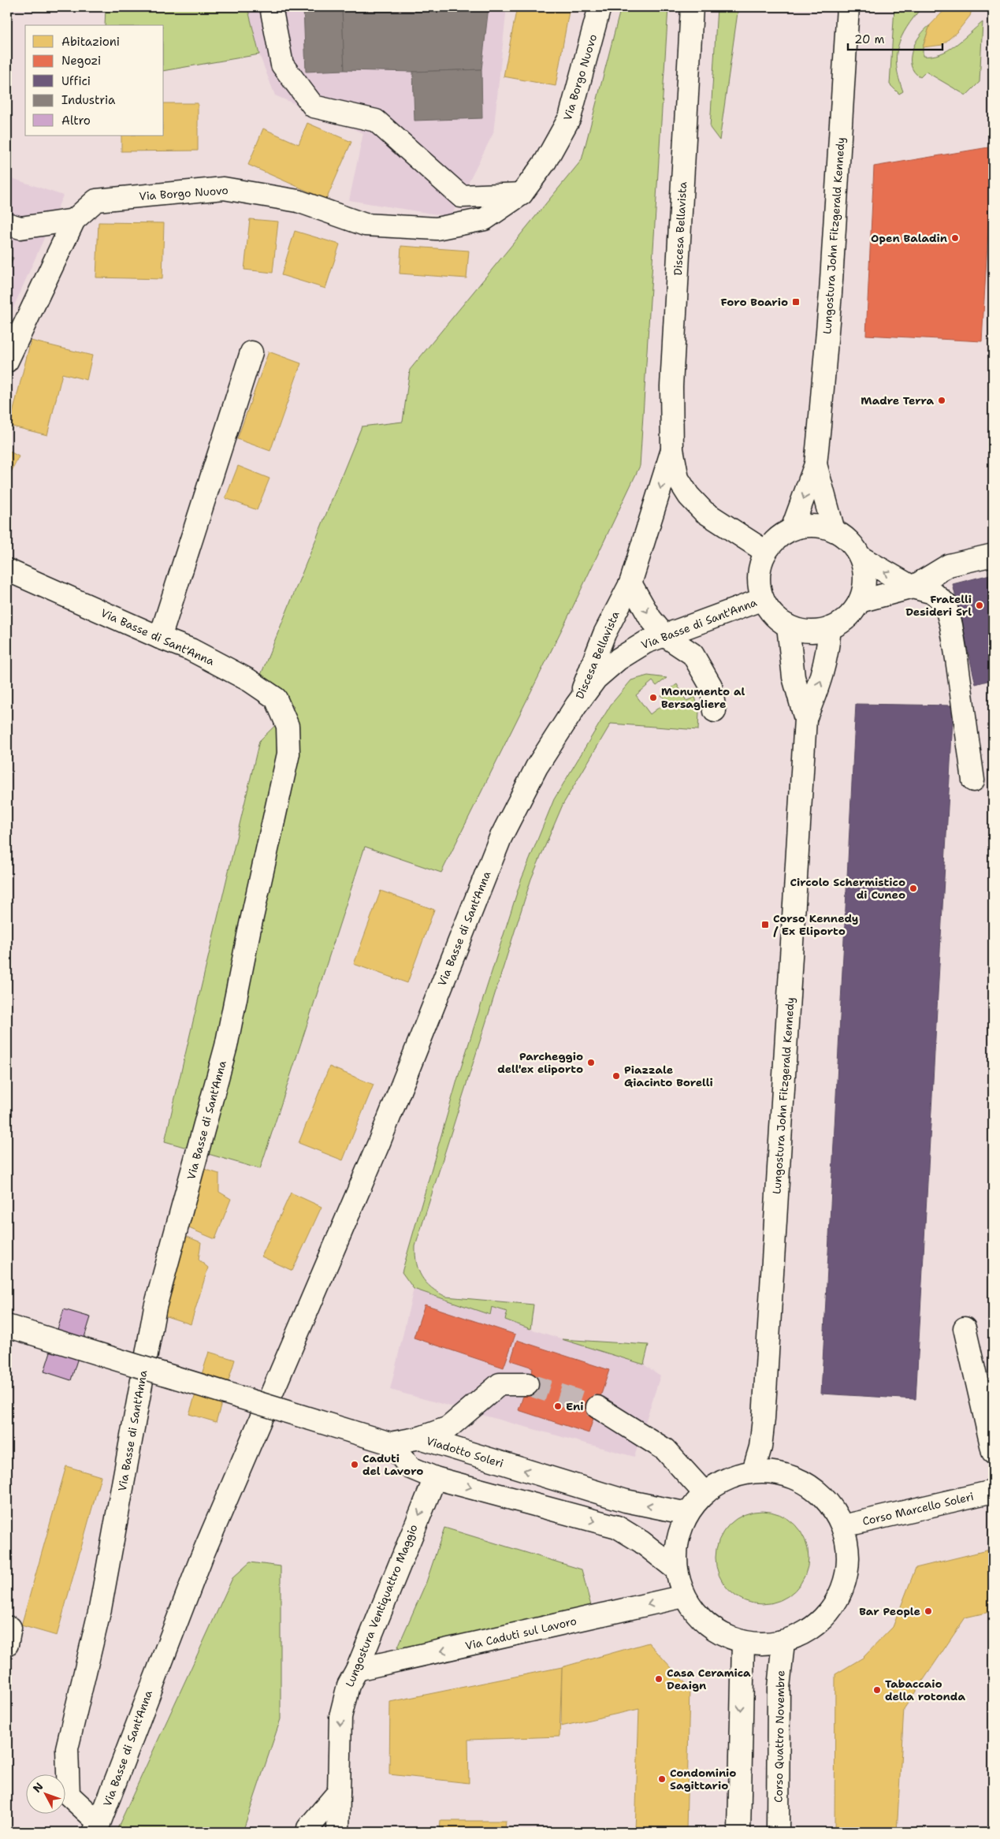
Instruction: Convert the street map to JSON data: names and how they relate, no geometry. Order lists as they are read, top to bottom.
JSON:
{
  "streets": {
    "street": [
      "Via Borgo Nuovo",
      "Discesa Bellavista",
      "Lungostura John Fitzgerald Kennedy",
      "Via Basse di Sant'Anna",
      "Viadotto Soleri",
      "Corso Marcello Soleri",
      "Lungostura Ventiquattro Maggio",
      "Via Caduti sul Lavoro",
      "Corso Quattro Novembre"
    ]
  },
  "crossings": [
    ["Discesa Bellavista", "Lungostura John Fitzgerald Kennedy"],
    ["Discesa Bellavista", "Via Basse di Sant'Anna"],
    ["Lungostura John Fitzgerald Kennedy", "Via Basse di Sant'Anna"],
    ["Lungostura Ventiquattro Maggio", "Via Caduti sul Lavoro"]
  ],
  "one_way": ["Lungostura Ventiquattro Maggio", "Via Caduti sul Lavoro"],
  "places": {
    "other": [
      "Open Baladin",
      "Madre Terra",
      "Fratelli Desideri Srl",
      "Monumento al Bersagliere",
      "Circolo Schermistico di Cuneo",
      "Parcheggio dell'ex eliporto",
      "Piazzale Giacinto Borelli",
      "Eni",
      "Caduti del Lavoro",
      "Bar People",
      "Casa Ceramica Deaign",
      "Tabaccaio della rotonda",
      "Condominio Sagittario"
    ],
    "transit": ["Foro Boario", "Corso Kennedy / Ex Eliporto"]
  },
  "legend": [
    "Abitazioni",
    "Negozi",
    "Uffici",
    "Industria",
    "Altro"
  ],
  "scale_bar": "20 m",
  "north": "top left"
}
